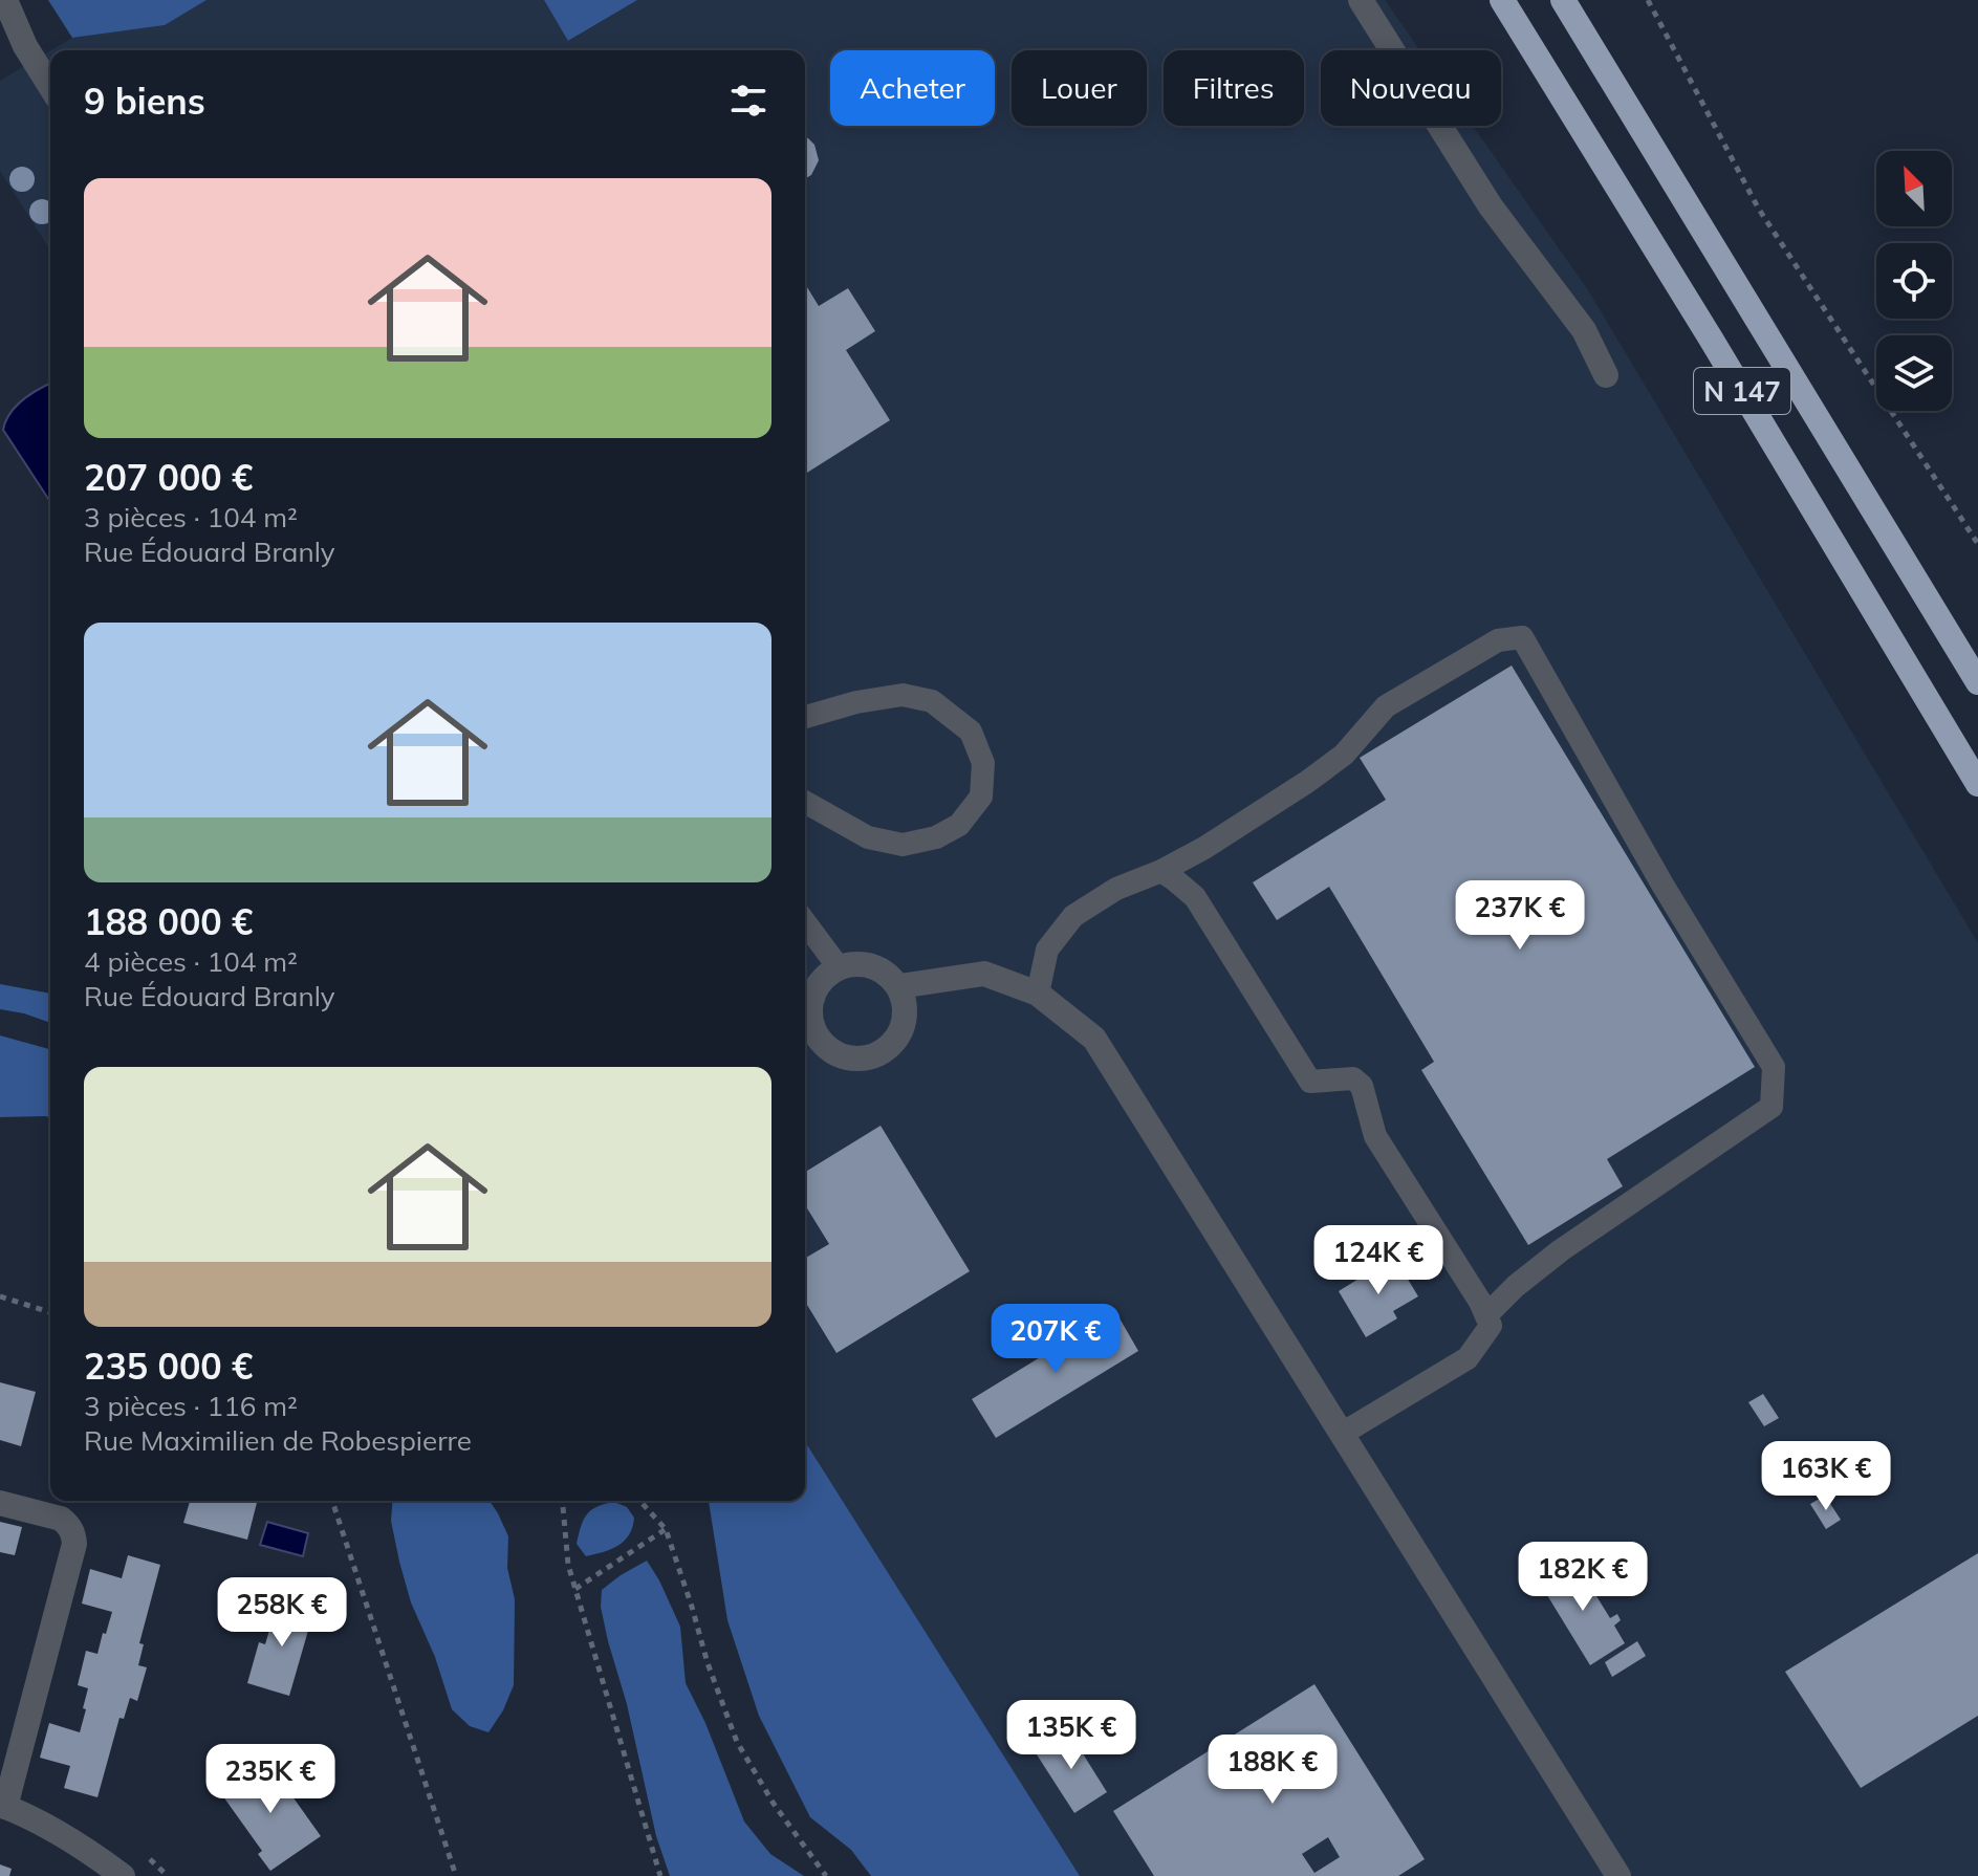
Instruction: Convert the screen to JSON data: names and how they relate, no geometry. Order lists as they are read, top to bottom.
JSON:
{
  "streets": {
    "highway": ["N 147"]
  },
  "north": "top left",
  "page": {
    "chip": [
      "Acheter",
      "Louer",
      "Filtres",
      "Nouveau"
    ],
    "heading": "9 biens",
    "list": [
      {
        "name": "207 000 €",
        "note": "3 pièces · 104 m² · Rue Édouard Branly"
      },
      {
        "name": "188 000 €",
        "note": "4 pièces · 104 m² · Rue Édouard Branly"
      },
      {
        "name": "235 000 €",
        "note": "3 pièces · 116 m² · Rue Maximilien de Robespierre"
      }
    ],
    "price": [
      "237K €",
      "124K €",
      "207K €",
      "163K €",
      "182K €",
      "258K €",
      "135K €",
      "188K €",
      "235K €"
    ]
  }
}
